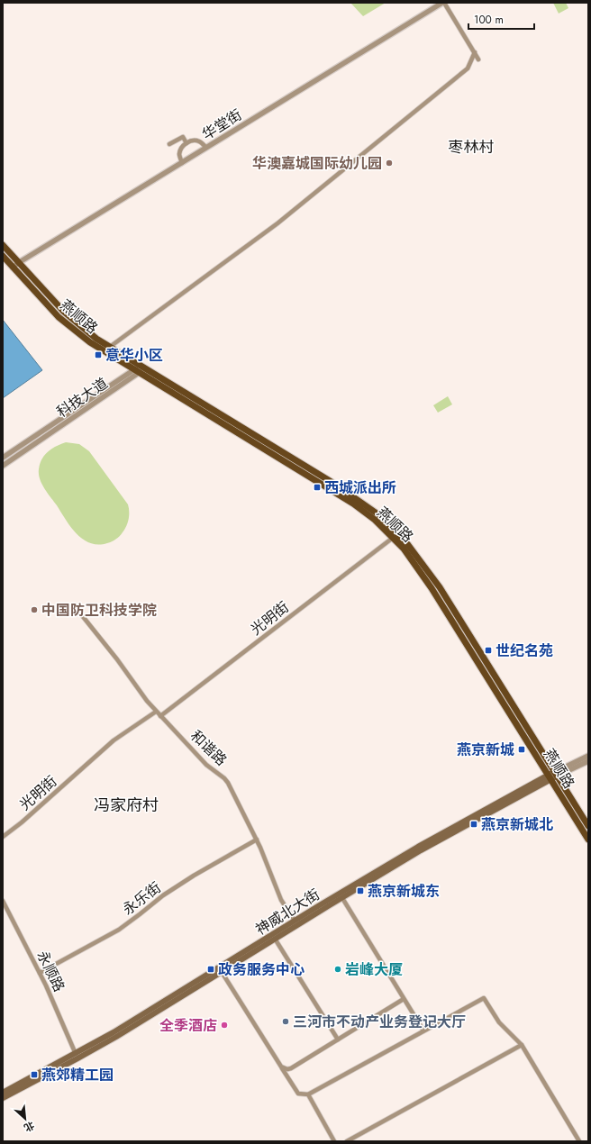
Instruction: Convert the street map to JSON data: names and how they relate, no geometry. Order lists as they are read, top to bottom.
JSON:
{
  "streets": {
    "main road": ["燕顺路", "神威北大街"],
    "street": [
      "华堂街",
      "科技大道",
      "光明街",
      "和谐路",
      "永乐街",
      "永顺路"
    ]
  },
  "crossings": [
    ["华堂街", "燕顺路"],
    ["燕顺路", "科技大道"],
    ["燕顺路", "光明街"],
    ["燕顺路", "神威北大街"],
    ["光明街", "和谐路"],
    ["和谐路", "永乐街"],
    ["和谐路", "神威北大街"],
    ["永乐街", "永顺路"],
    ["神威北大街", "永顺路"]
  ],
  "districts": ["枣林村", "冯家府村"],
  "places": {
    "other": [
      "华澳嘉城国际幼儿园",
      "中国防卫科技学院",
      "岩峰大厦",
      "三河市不动产业务登记大厅",
      "全季酒店"
    ],
    "transit": [
      "意华小区",
      "西城派出所",
      "世纪名苑",
      "燕京新城",
      "燕京新城北",
      "燕京新城东",
      "政务服务中心",
      "燕郊精工园"
    ]
  },
  "scale_bar": "100 m",
  "north": "bottom right"
}
